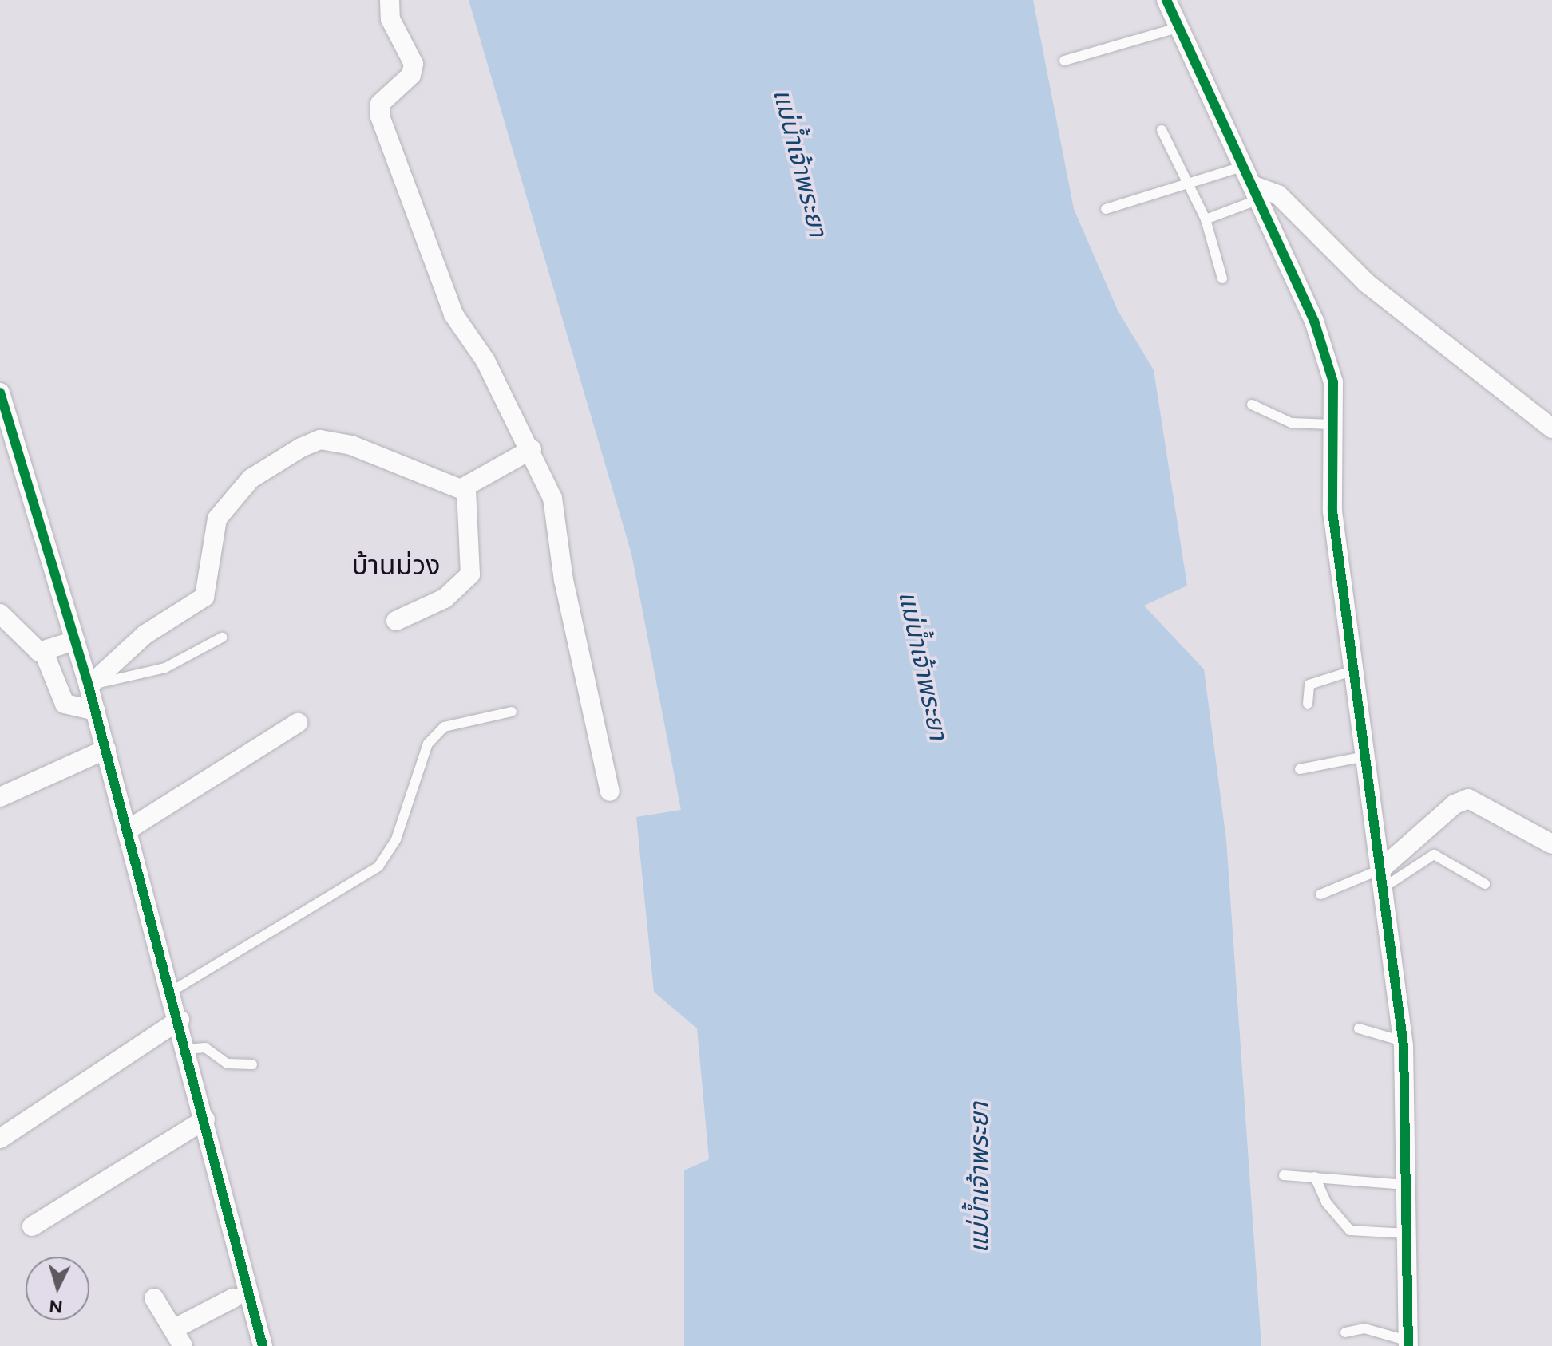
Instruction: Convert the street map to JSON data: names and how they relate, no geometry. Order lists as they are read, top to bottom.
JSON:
{
  "districts": ["บ้านม่วง"],
  "water": ["แม่น้ำเจ้าพระยา"],
  "north": "bottom"
}
